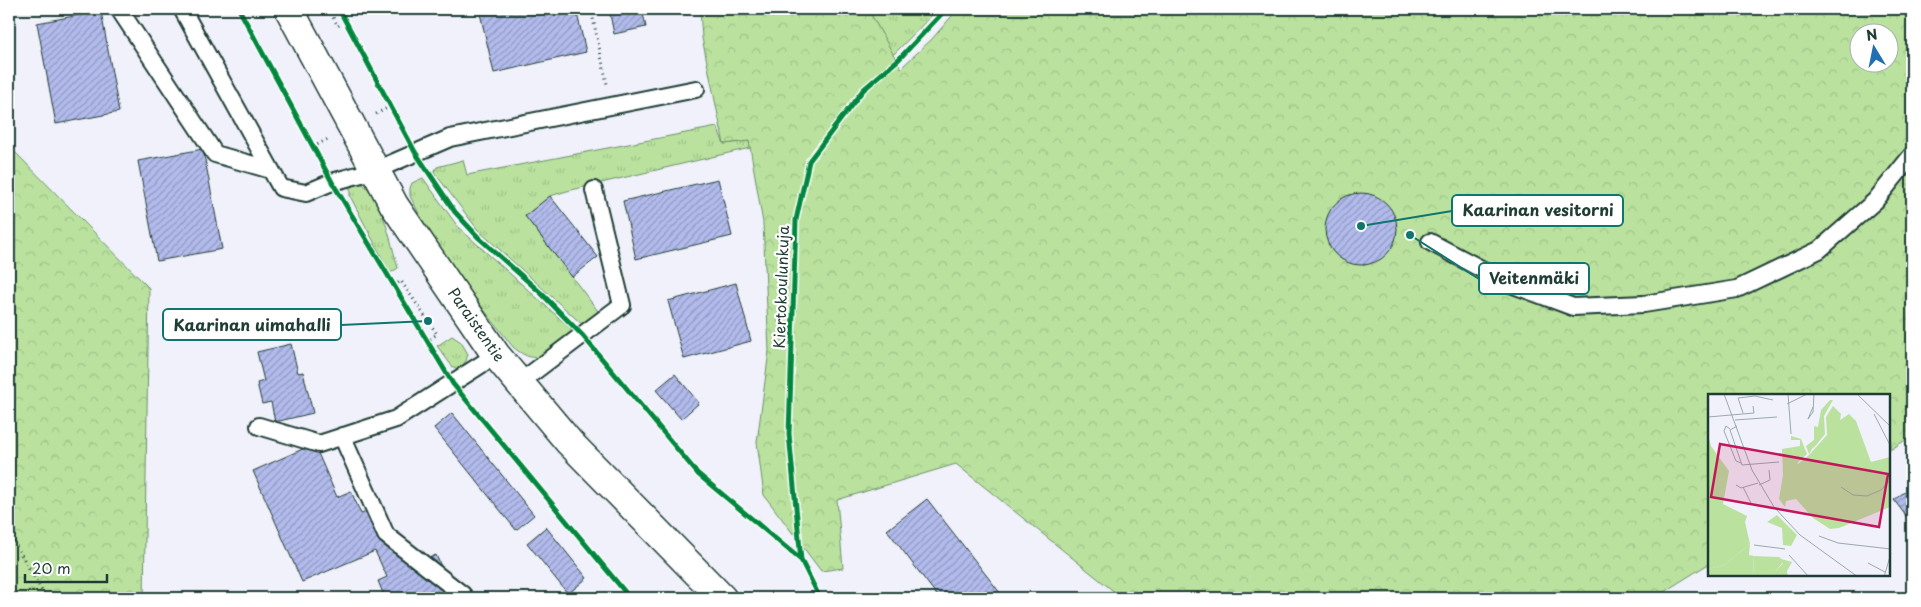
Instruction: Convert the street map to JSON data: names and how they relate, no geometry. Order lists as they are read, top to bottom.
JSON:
{
  "streets": {
    "main road": ["Paraistentie"],
    "cycle path": ["Kiertokoulunkuja"]
  },
  "places": ["Kaarinan vesitorni", "Veitenmäki", "Kaarinan uimahalli"],
  "scale_bar": "20 m",
  "north": "top"
}
